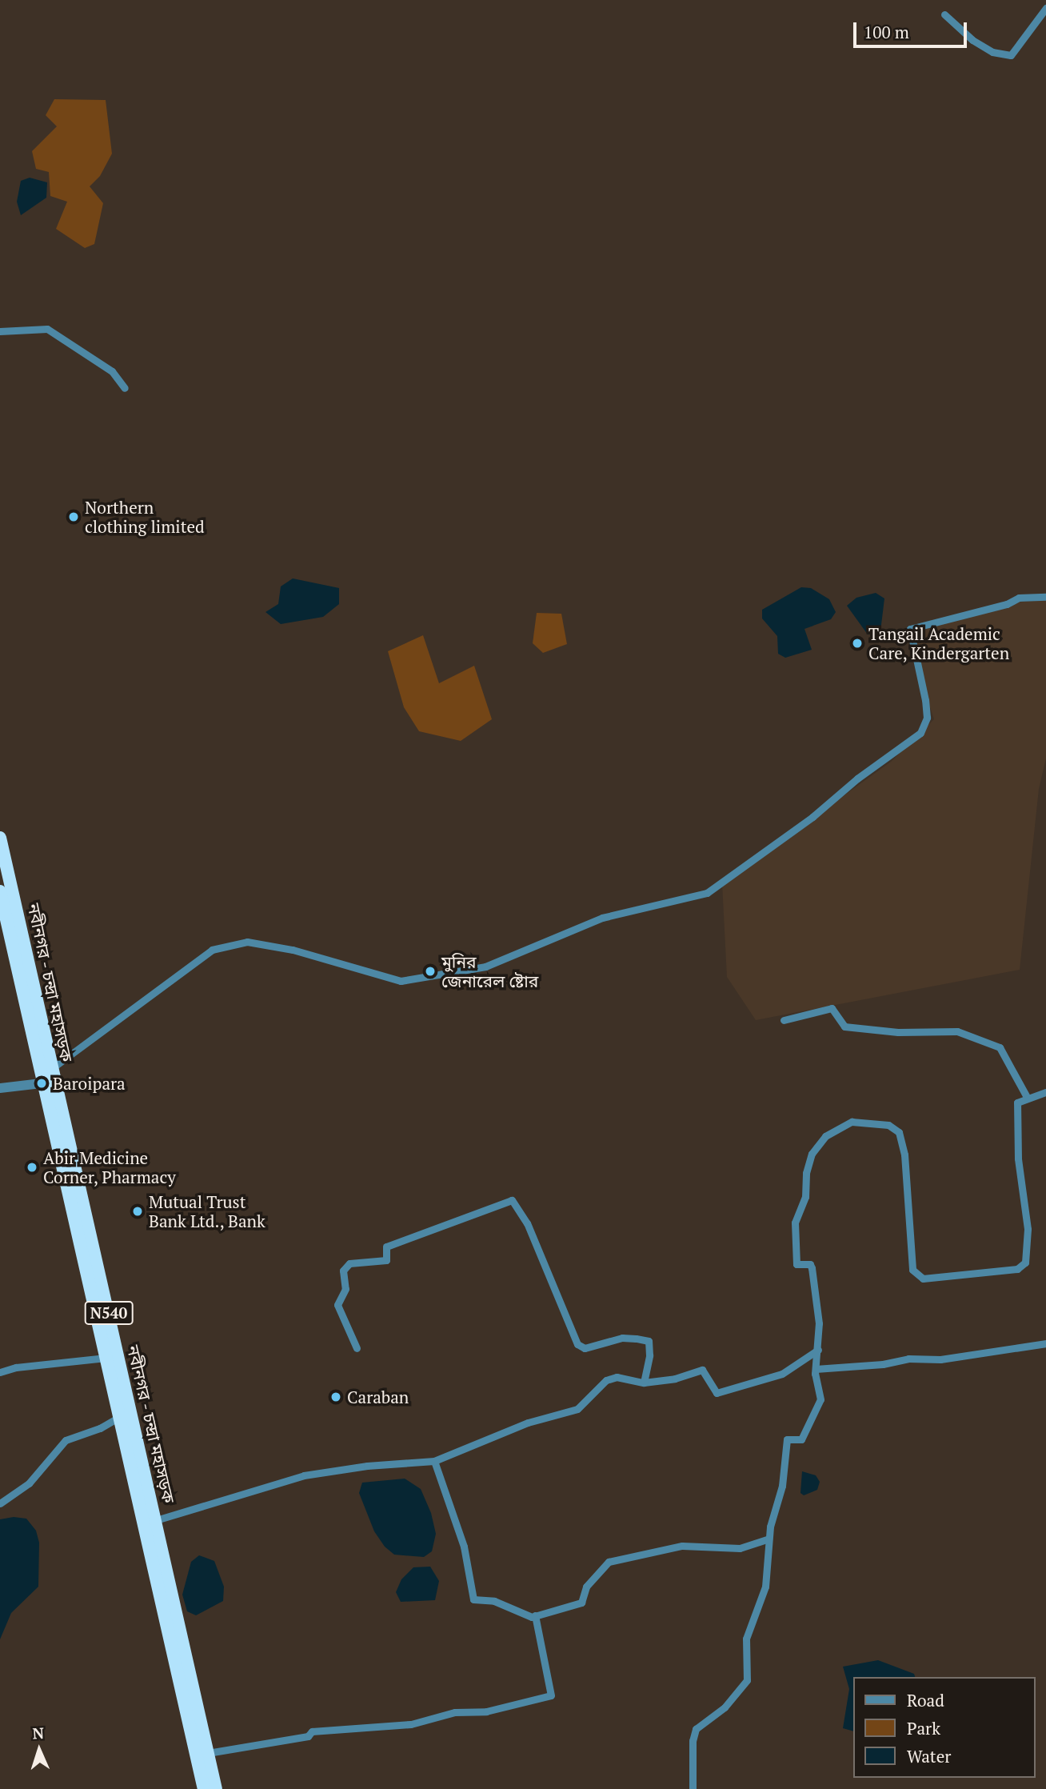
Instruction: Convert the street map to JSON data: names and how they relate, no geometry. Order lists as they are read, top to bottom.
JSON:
{
  "streets": {
    "highway": ["নবীনগর - চন্দ্রা মহাসড়ক", "N540"]
  },
  "places": [
    "Northern clothing limited",
    "Tangail Academic Care, Kindergarten",
    "মুনির জেনারেল ষ্টোর",
    "Baroipara",
    "Abir Medicine Corner, Pharmacy",
    "Mutual Trust Bank Ltd., Bank",
    "Caraban"
  ],
  "legend": ["Road", "Park", "Water"],
  "scale_bar": "100 m",
  "north": "top"
}
